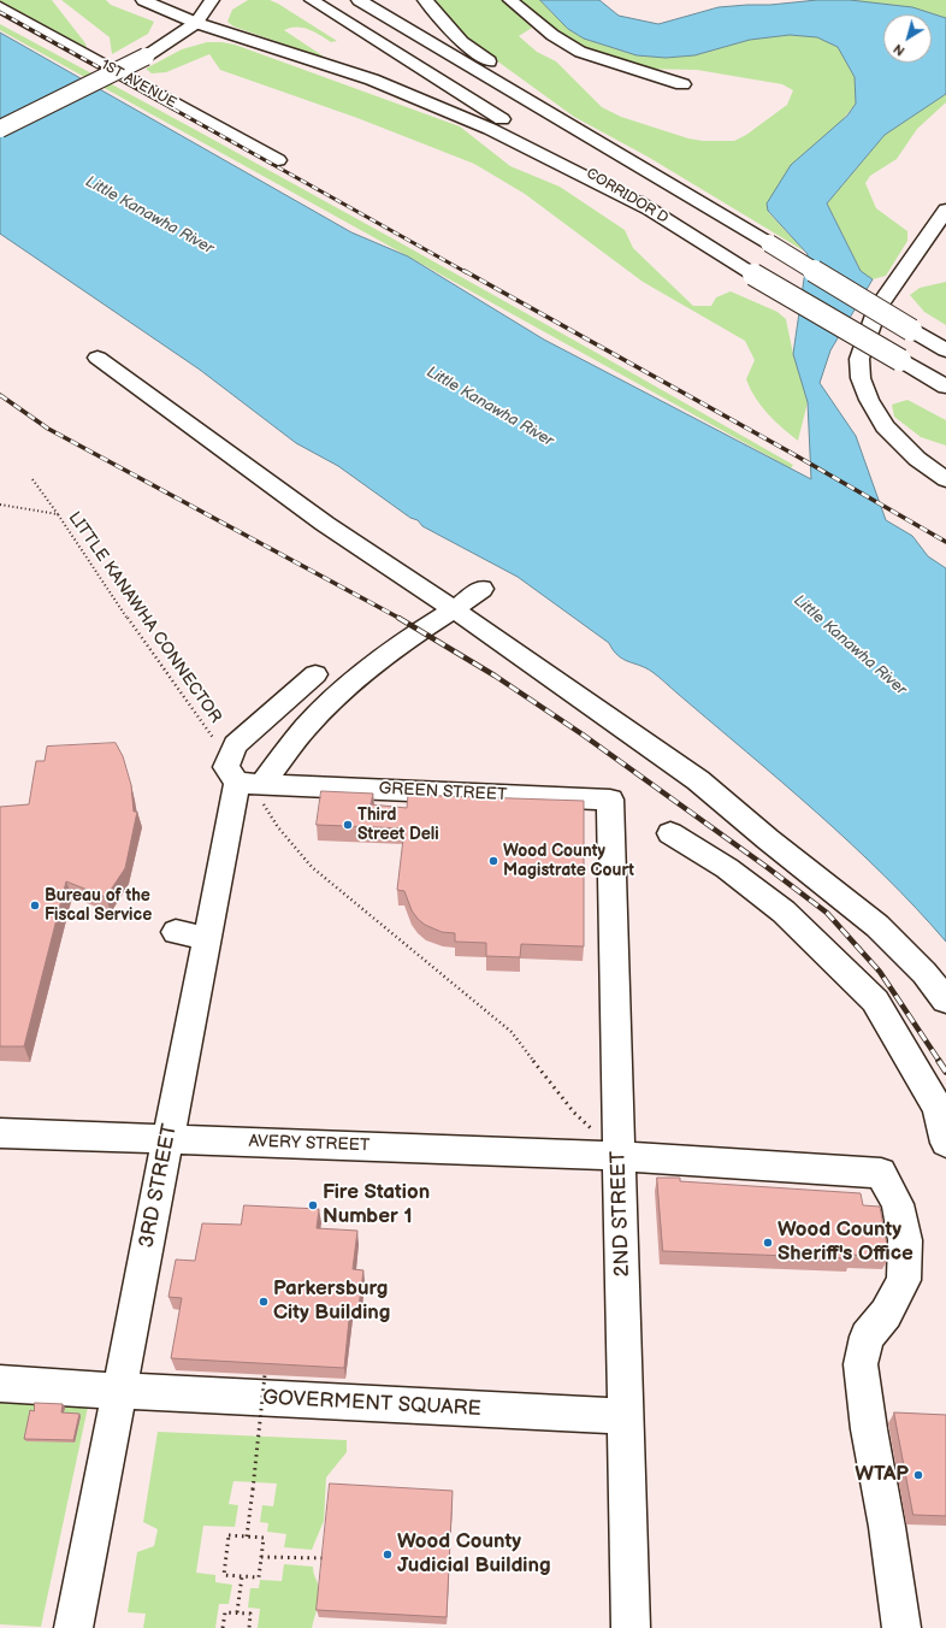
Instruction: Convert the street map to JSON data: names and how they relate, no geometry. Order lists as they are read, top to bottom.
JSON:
{
  "streets": {
    "main road": [
      "1ST AVENUE",
      "CORRIDOR D",
      "GREEN STREET",
      "AVERY STREET",
      "3RD STREET",
      "2ND STREET",
      "GOVERMENT SQUARE"
    ],
    "path": ["LITTLE KANAWHA CONNECTOR"]
  },
  "crossings": [
    ["GREEN STREET", "3RD STREET"],
    ["GREEN STREET", "2ND STREET"],
    ["AVERY STREET", "3RD STREET"],
    ["AVERY STREET", "2ND STREET"],
    ["3RD STREET", "GOVERMENT SQUARE"],
    ["2ND STREET", "GOVERMENT SQUARE"]
  ],
  "water": ["Little Kanawha River"],
  "places": [
    "Third Street Deli",
    "Wood County Magistrate Court",
    "Bureau of the Fiscal Service",
    "Fire Station Number 1",
    "Wood County Sheriff's Office",
    "Parkersburg City Building",
    "WTAP",
    "Wood County Judicial Building"
  ],
  "north": "bottom left"
}
